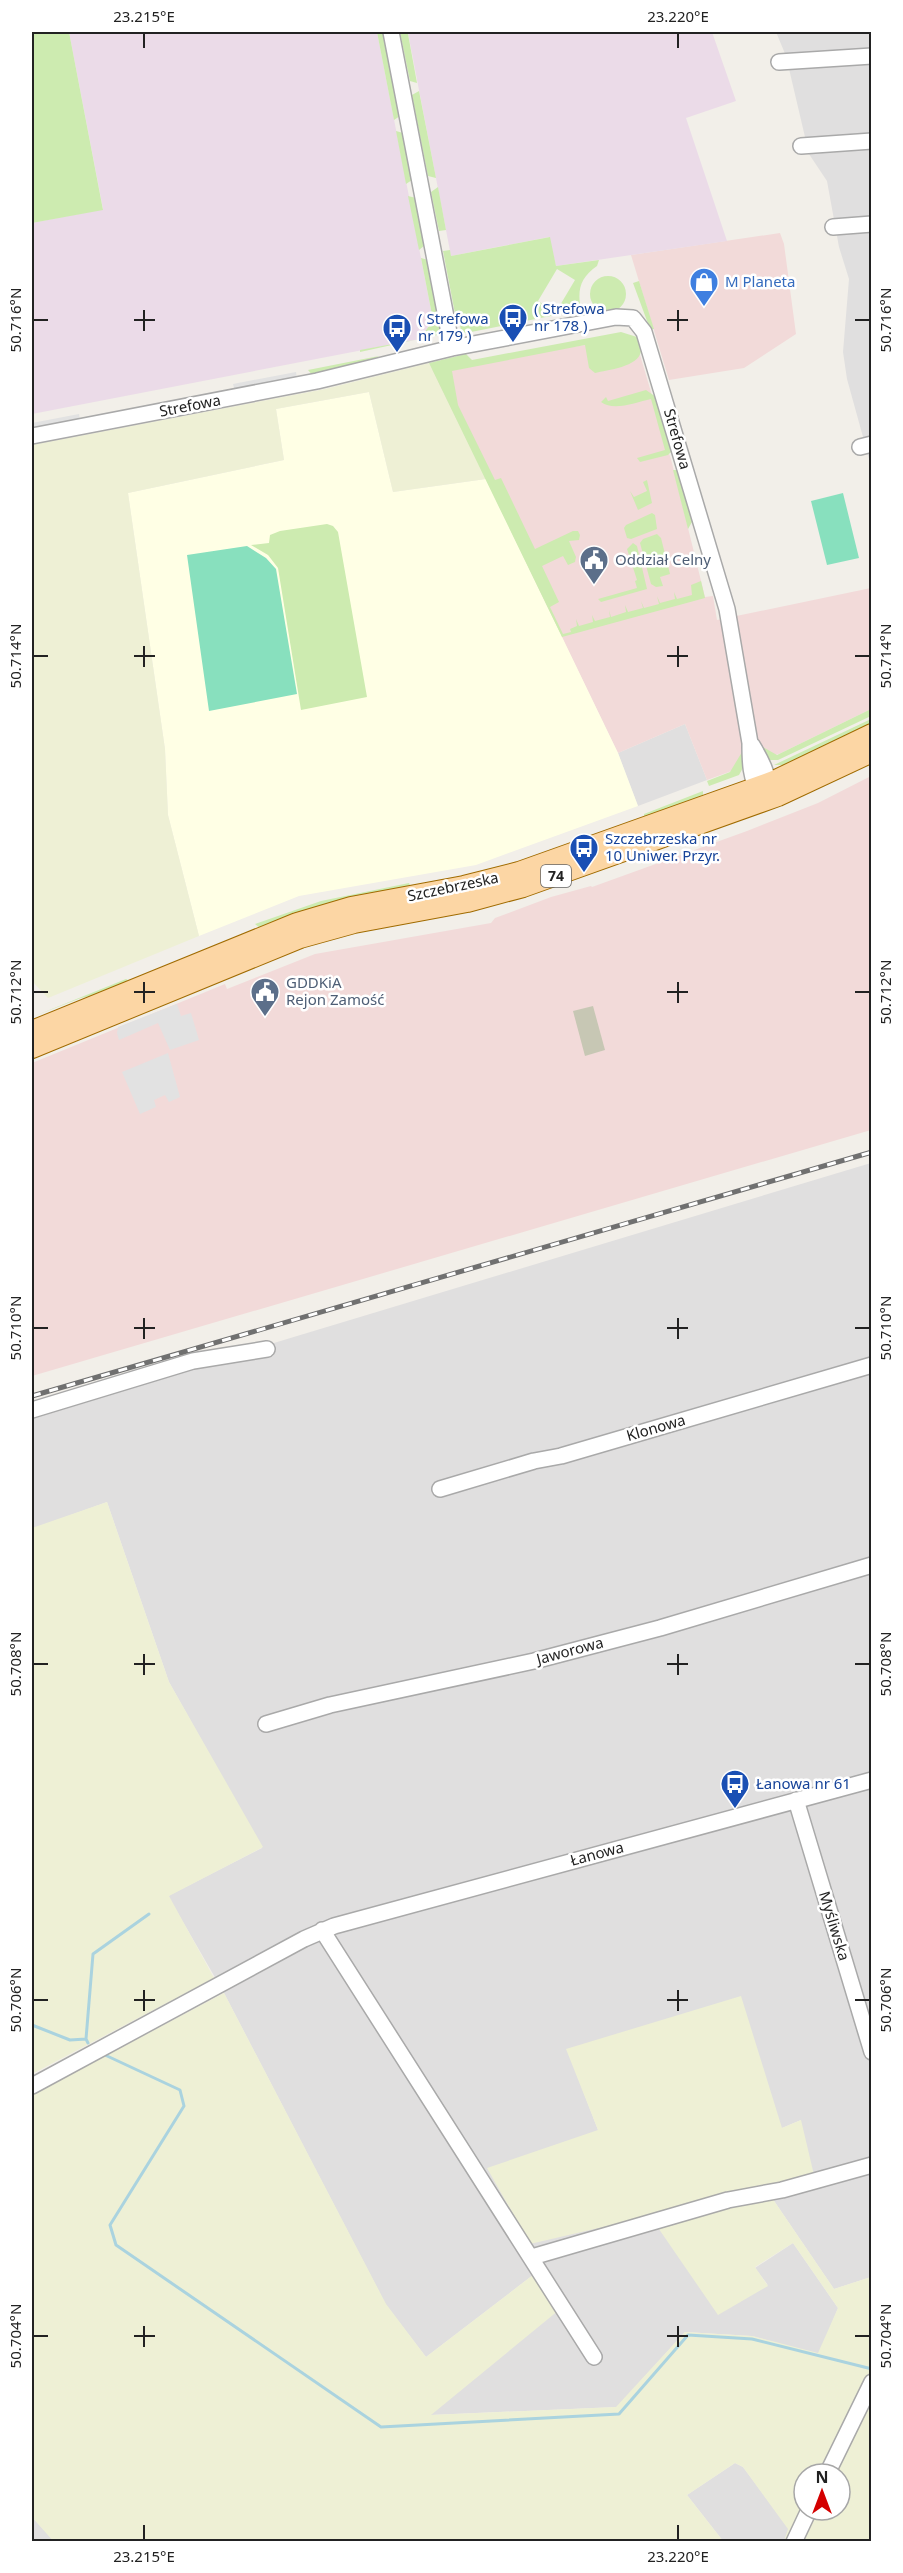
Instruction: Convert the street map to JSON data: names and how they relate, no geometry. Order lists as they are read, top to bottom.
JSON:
{
  "streets": {
    "main road": ["74", "Szczebrzeska"],
    "street": [
      "Strefowa",
      "Klonowa",
      "Jaworowa",
      "Łanowa",
      "Myśliwska"
    ]
  },
  "crossings": [
    ["Strefowa", "Szczebrzeska"],
    ["Łanowa", "Myśliwska"]
  ],
  "places": {
    "shop": ["M Planeta"],
    "bus stop": [
      "( Strefowa nr 178 )",
      "( Strefowa nr 179 )",
      "Szczebrzeska nr 10 Uniwer. Przyr.",
      "Łanowa nr 61"
    ],
    "public building": ["Oddział Celny", "GDDKiA Rejon Zamość"]
  },
  "north": "top",
  "coordinates": [
    "23.215°E",
    "23.220°E",
    "50.716°N",
    "50.714°N",
    "50.712°N",
    "50.710°N",
    "50.708°N",
    "50.706°N",
    "50.704°N"
  ]
}
